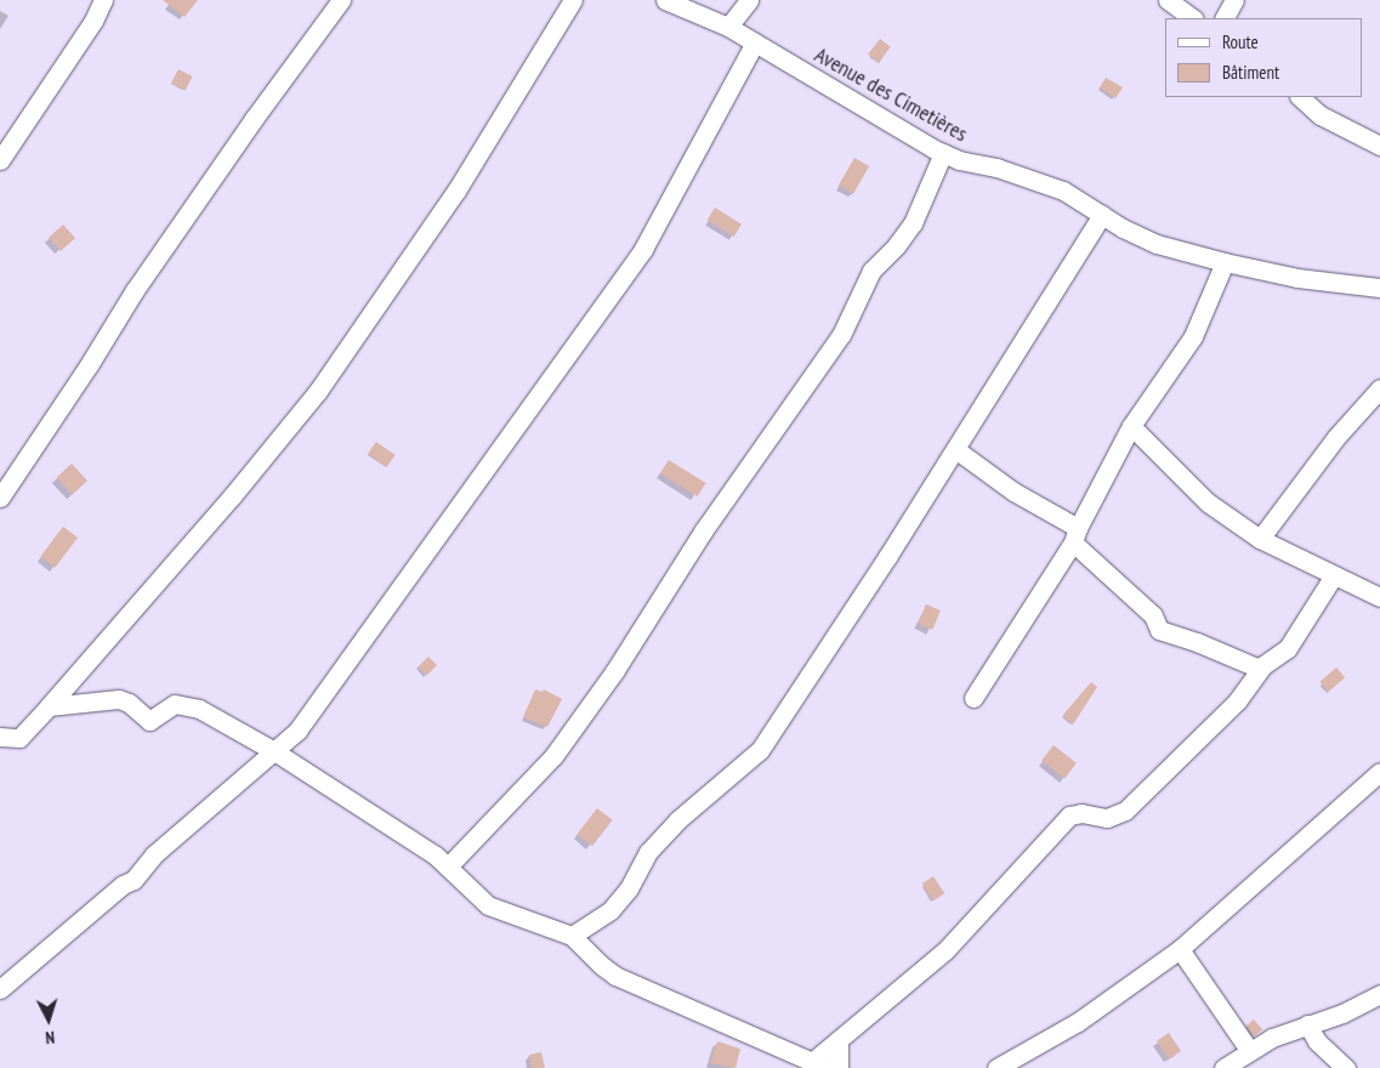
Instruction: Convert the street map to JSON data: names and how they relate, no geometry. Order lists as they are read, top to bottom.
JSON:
{
  "streets": {
    "street": ["Avenue des Cimetières"]
  },
  "legend": ["Route", "Bâtiment"],
  "north": "bottom"
}
